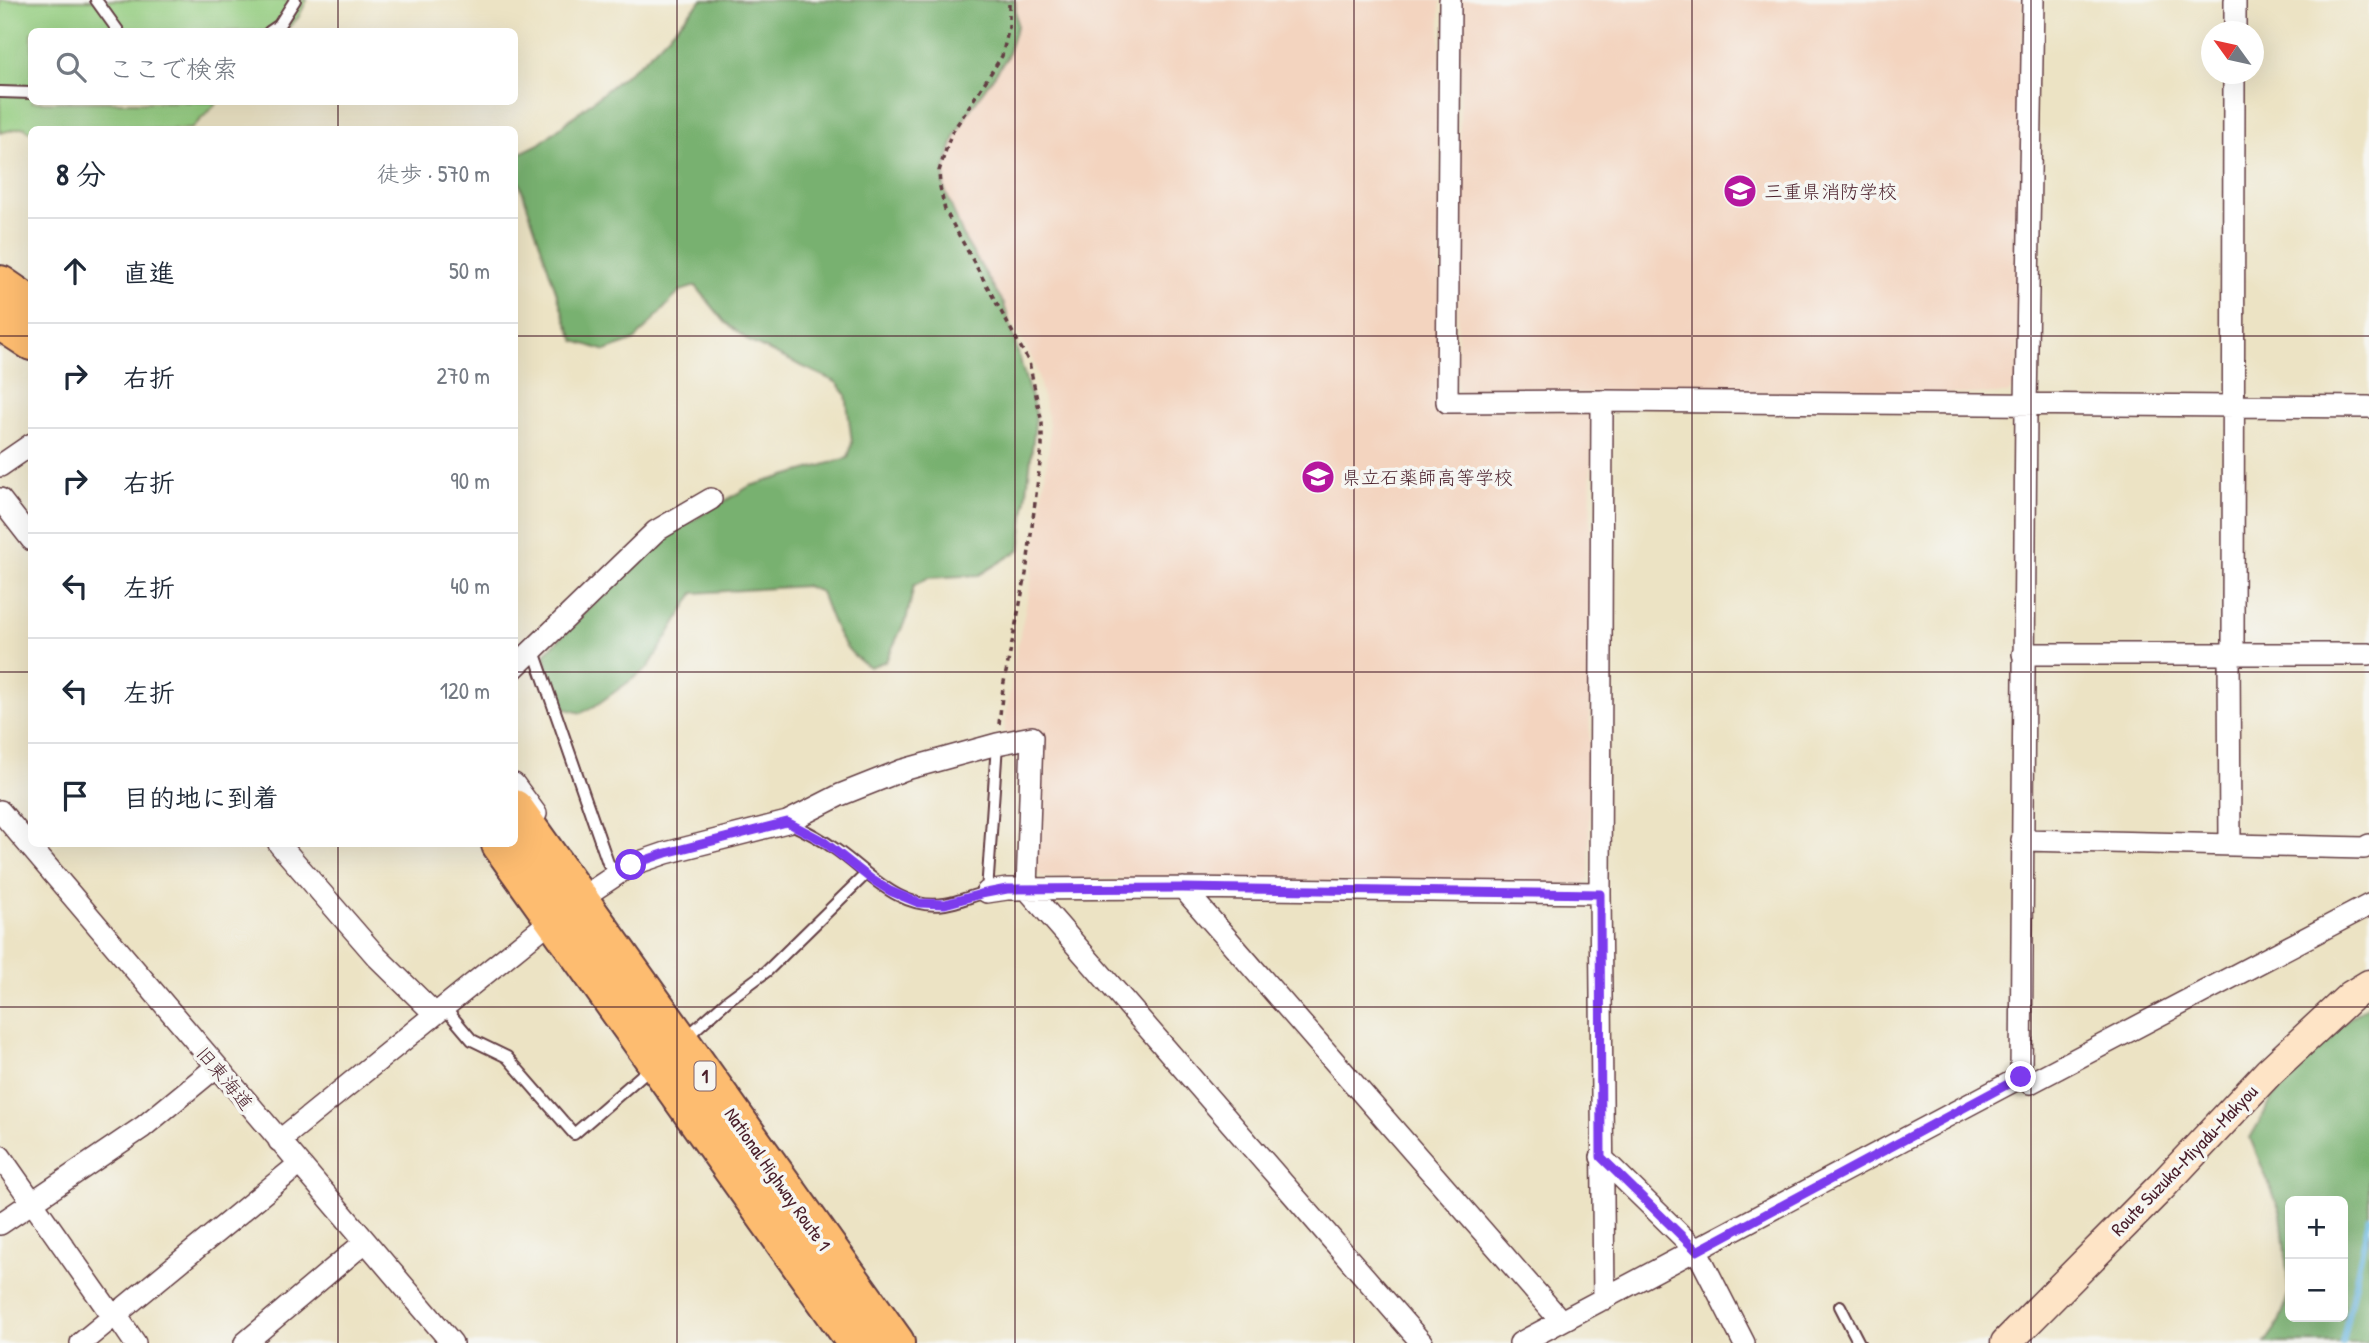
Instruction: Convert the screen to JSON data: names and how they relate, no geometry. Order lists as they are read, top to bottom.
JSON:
{
  "streets": {
    "highway": ["1", "National Highway Route 1"],
    "main road": ["Route Suzuka-Miyadu-Makyou"],
    "street": ["旧東海道"]
  },
  "places": {
    "school or university": ["三重県消防学校", "県立石薬師高等学校"]
  },
  "north": "top left",
  "page": {
    "search": "ここで検索",
    "heading": ["8 分", "徒歩 · 570 m"],
    "list": [
      ["直進", "50 m"],
      ["右折", "270 m"],
      ["右折", "90 m"],
      ["左折", "40 m"],
      ["左折", "120 m"],
      "目的地に到着"
    ],
    "map_buttons": ["+", "−"]
  }
}
